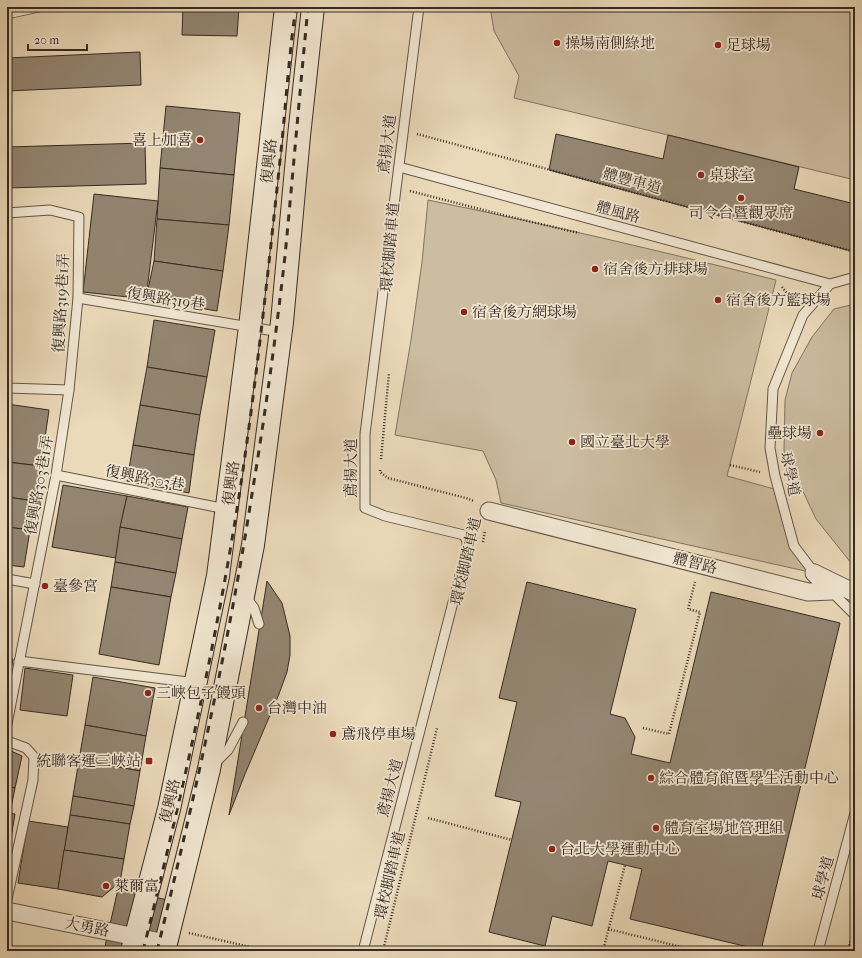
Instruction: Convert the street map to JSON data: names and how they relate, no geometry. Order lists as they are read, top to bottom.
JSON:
{
  "streets": {
    "main road": ["復興路"],
    "street": ["體智路", "大勇路"],
    "lane": [
      "鳶揚大道",
      "體風路",
      "復興路319巷",
      "復興路319巷1弄",
      "球學道",
      "復興路303巷",
      "復興路303巷1弄"
    ],
    "path": ["體豐車道", "環校脚踏車道"]
  },
  "crossings": [
    ["鳶揚大道", "體豐車道"],
    ["鳶揚大道", "體風路"],
    ["復興路", "復興路319巷"],
    ["復興路", "復興路303巷"],
    ["復興路", "大勇路"],
    ["體風路", "球學道"],
    ["環校脚踏車道", "體智路"],
    ["復興路319巷", "復興路319巷1弄"],
    ["復興路319巷1弄", "復興路303巷1弄"],
    ["球學道", "體智路"],
    ["復興路303巷", "復興路303巷1弄"]
  ],
  "places": {
    "other": [
      "操場南側綠地",
      "足球場",
      "喜上加喜",
      "桌球室",
      "司令台暨觀眾席",
      "宿舍後方排球場",
      "宿舍後方籃球場",
      "宿舍後方網球場",
      "壘球場",
      "國立臺北大學",
      "臺參宮",
      "三峽包子饅頭",
      "台灣中油",
      "鳶飛停車場",
      "綜合體育館暨學生活動中心",
      "體育室場地管理組",
      "台北大學運動中心",
      "萊爾富"
    ],
    "transit": ["統聯客運三峽站"]
  },
  "scale_bar": "20 m"
}
